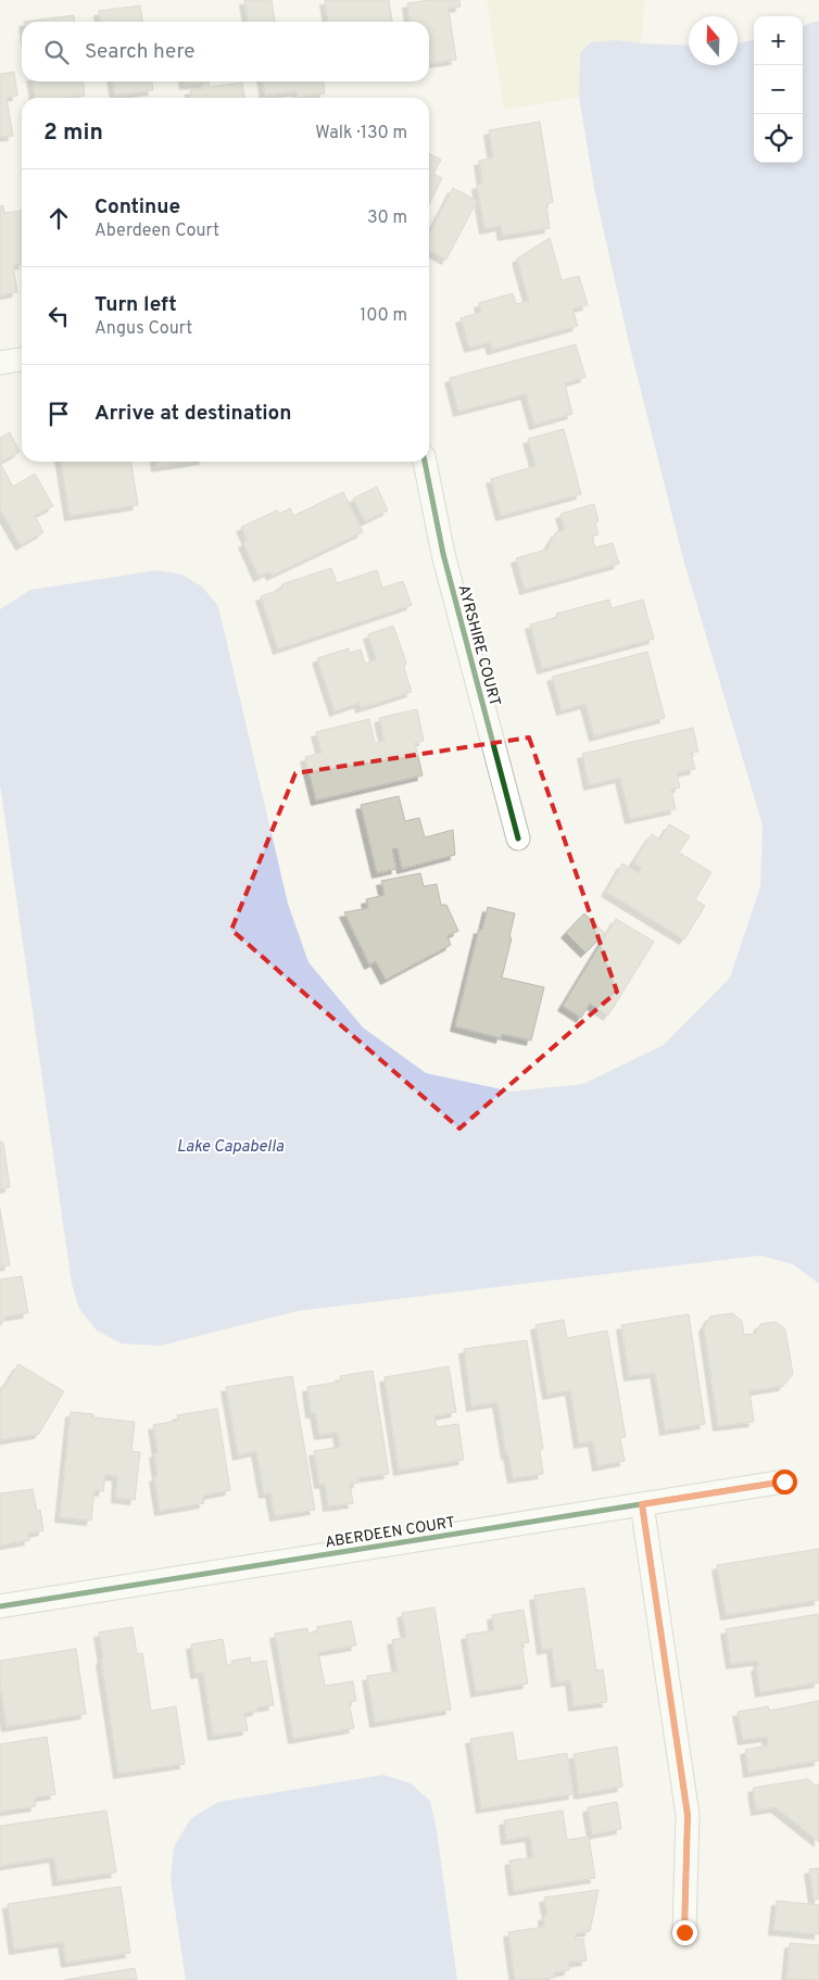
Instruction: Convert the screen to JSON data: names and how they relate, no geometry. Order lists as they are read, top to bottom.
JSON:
{
  "streets": {
    "street": ["AYRSHIRE COURT", "ABERDEEN COURT"]
  },
  "water": ["Lake Capabella"],
  "north": "top",
  "page": {
    "map_buttons": ["+", "−"],
    "search": "Search here",
    "heading": ["2 min", "Walk · 130 m"],
    "list": [
      ["Continue", "Aberdeen Court", "30 m"],
      ["Turn left", "Angus Court", "100 m"],
      "Arrive at destination"
    ]
  }
}
